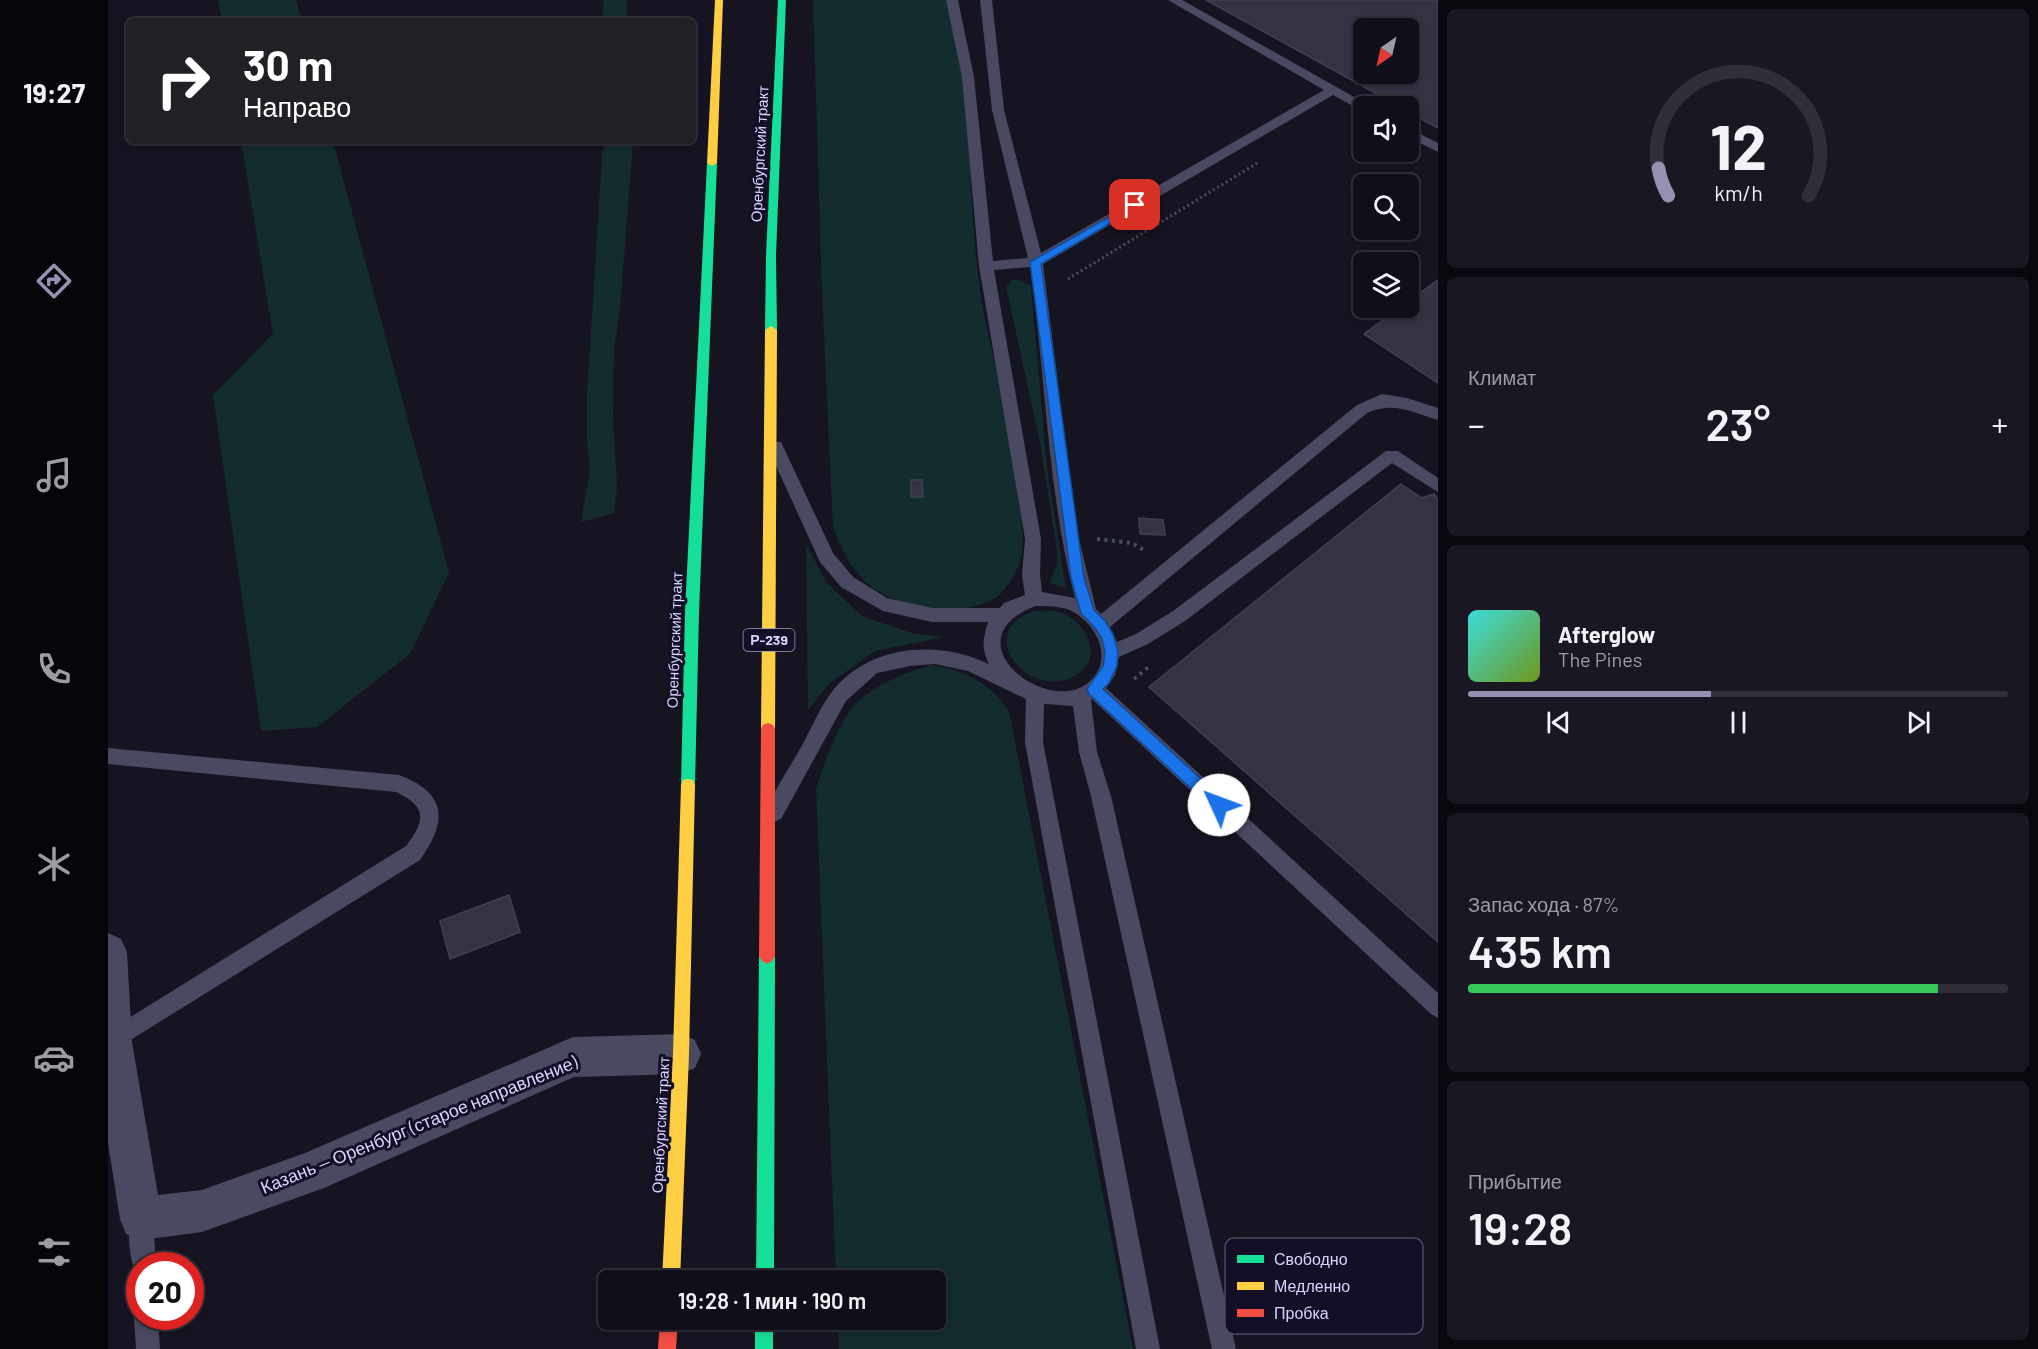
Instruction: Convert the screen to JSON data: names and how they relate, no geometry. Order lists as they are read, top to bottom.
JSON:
{
  "streets": {
    "main road": ["Оренбургский тракт", "Р-239"],
    "street": ["Казань — Оренбург (старое направление)"]
  },
  "crossings": [
    ["Оренбургский тракт", "Казань — Оренбург (старое направление)"]
  ],
  "legend": ["Свободно", "Медленно", "Пробка"],
  "north": "bottom left",
  "page": {
    "tabs": "19:27",
    "turn": ["30 m", "Направо"],
    "tile": [
      "Климат",
      ["Запас хода · 87%", "435 km"],
      ["Прибытие", "19:28"]
    ],
    "heat": ["−", "23°", "+"],
    "song": ["Afterglow", "The Pines"],
    "limit": "20",
    "trip": "19:28 · 1 мин · 190 m",
    "gauge": ["12", "km/h"]
  }
}
